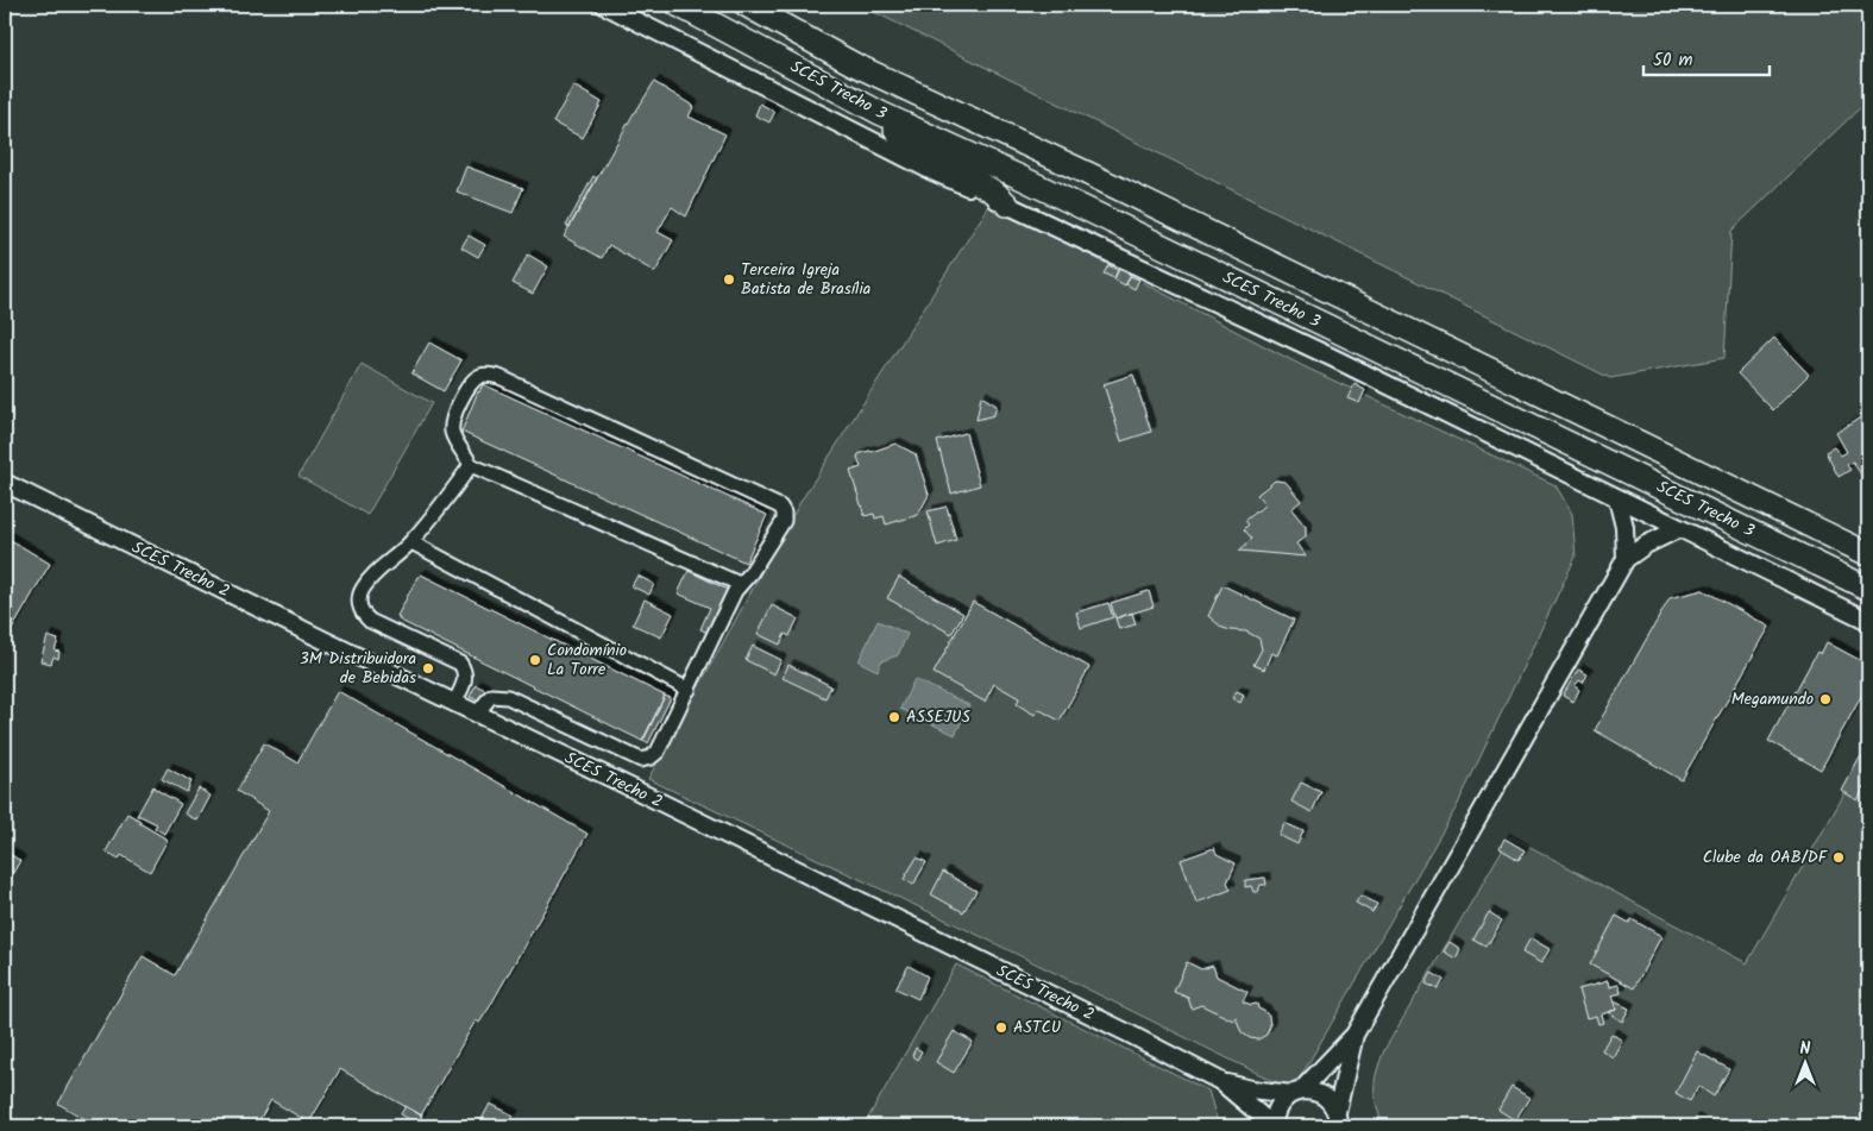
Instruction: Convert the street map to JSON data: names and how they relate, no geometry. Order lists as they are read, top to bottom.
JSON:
{
  "streets": {
    "highway": ["SCES Trecho 3"],
    "street": ["SCES Trecho 2"]
  },
  "places": [
    "Terceira Igreja Batista de Brasília",
    "Condomínio La Torre",
    "3M Distribuidora de Bebidas",
    "Megamundo",
    "ASSEJUS",
    "Clube da OAB/DF",
    "ASTCU"
  ],
  "scale_bar": "50 m",
  "north": "top"
}
